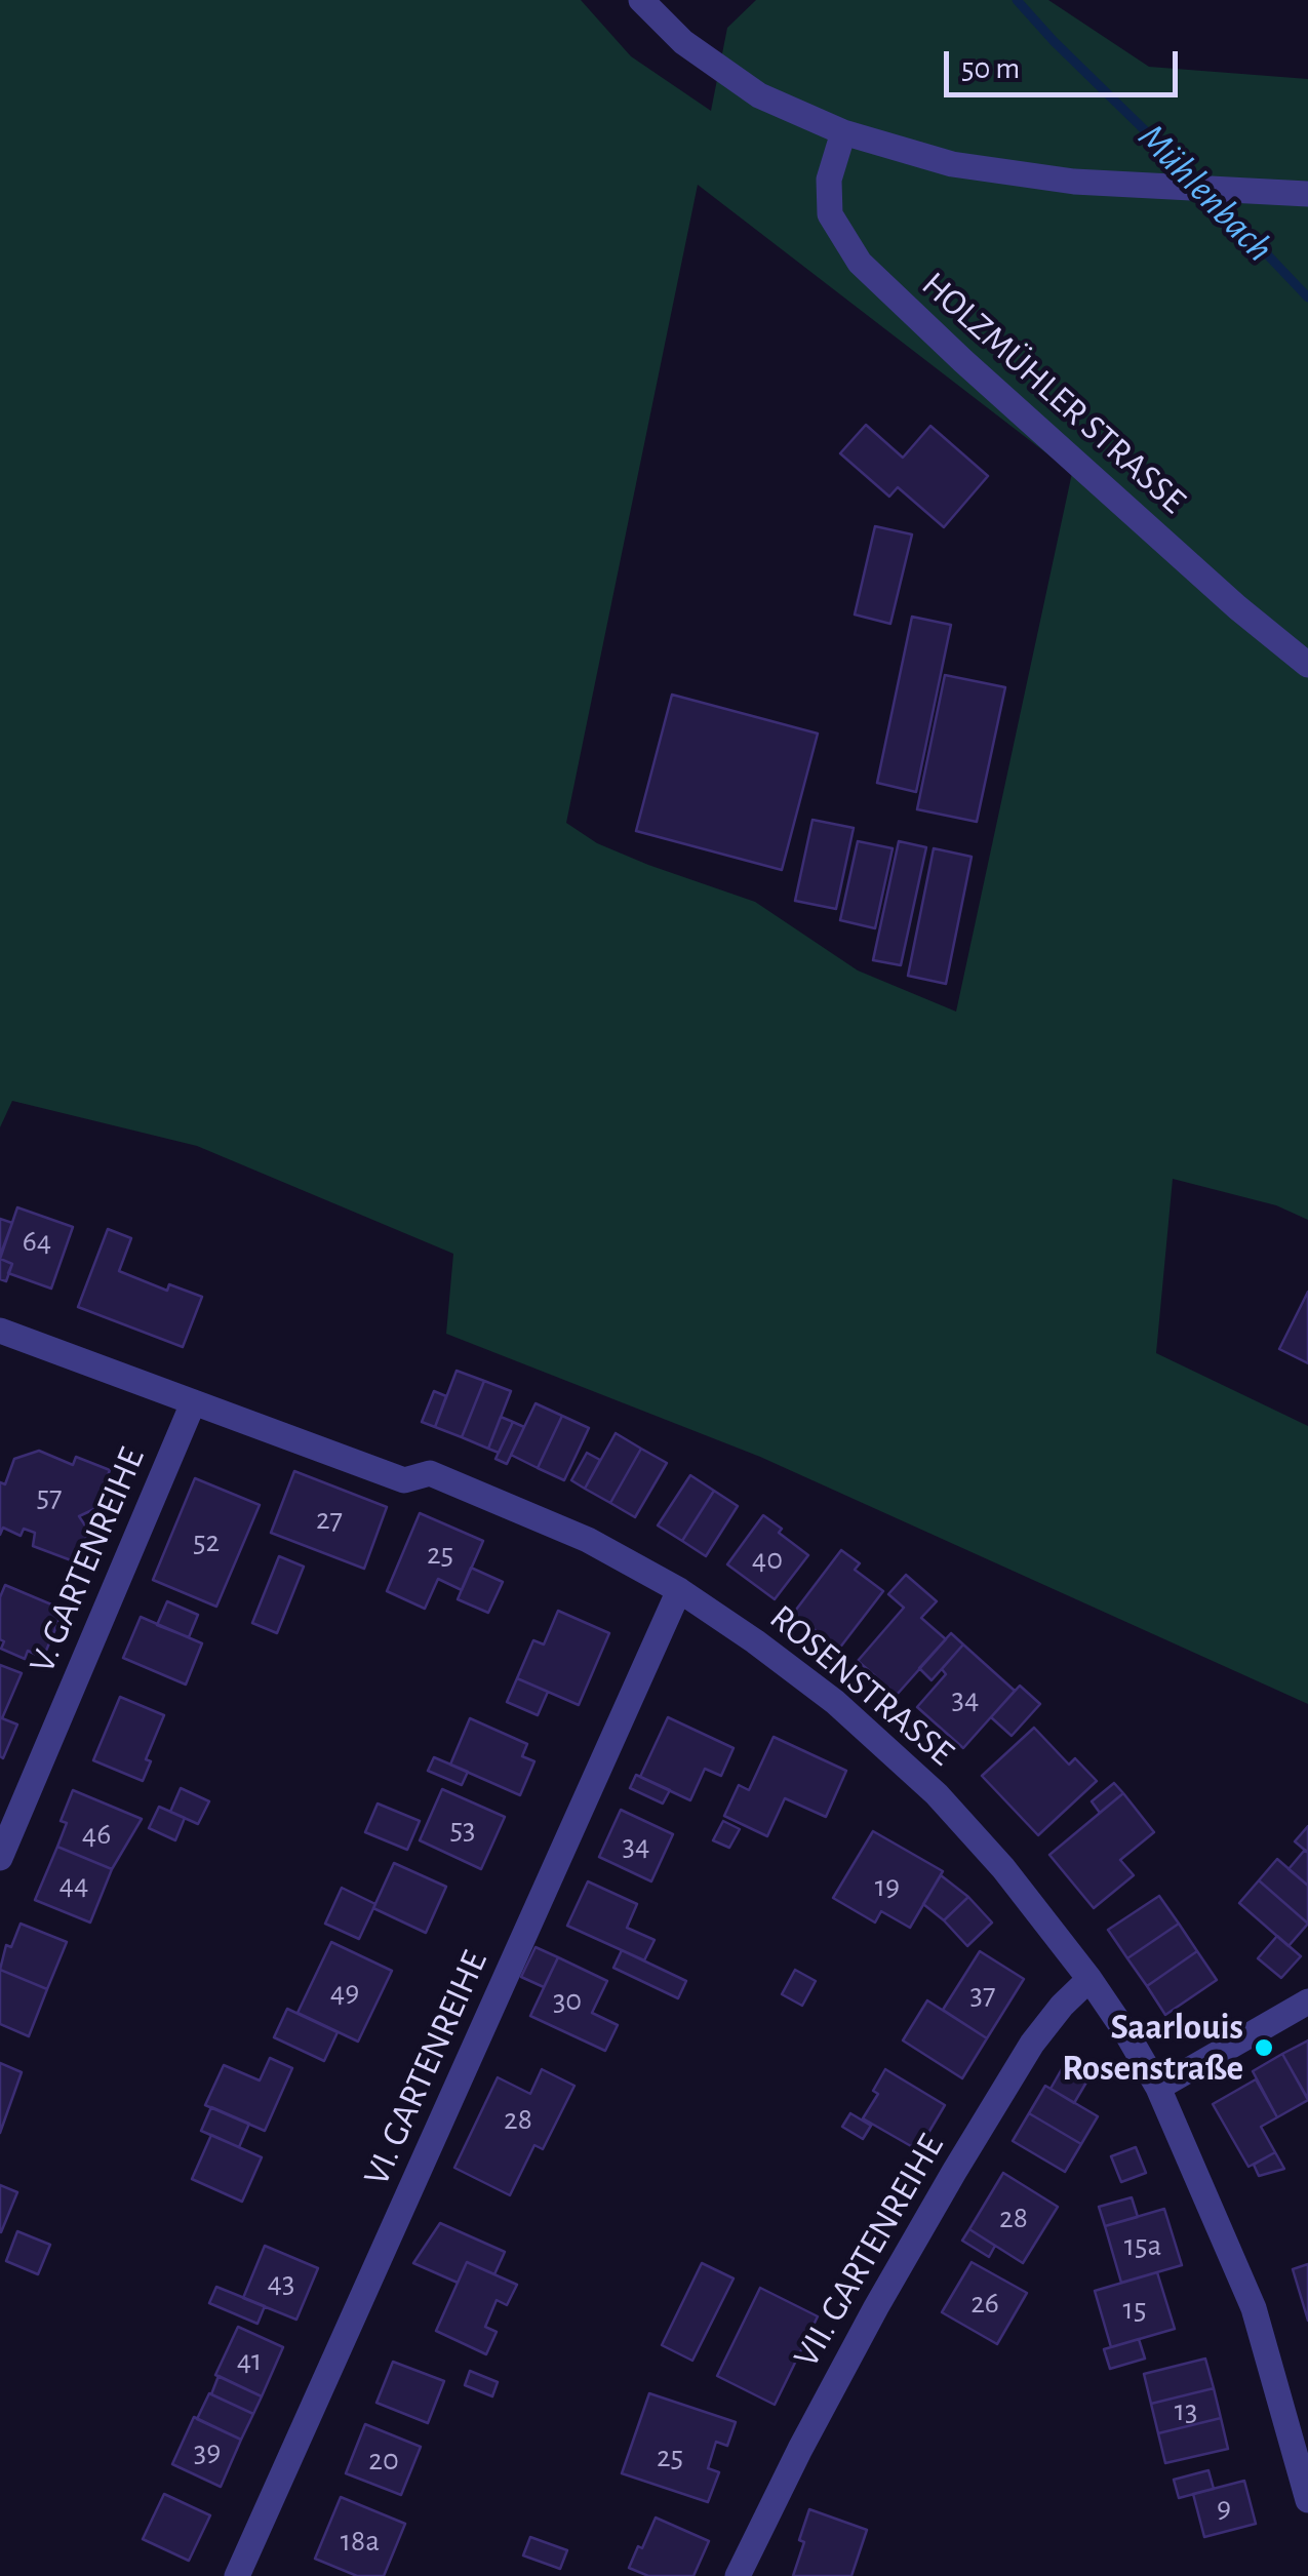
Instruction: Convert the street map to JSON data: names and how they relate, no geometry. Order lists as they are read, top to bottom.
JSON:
{
  "streets": {
    "street": [
      "HOLZMÜHLER STRASSE",
      "V. GARTENREIHE",
      "ROSENSTRASSE",
      "VI. GARTENREIHE",
      "VII. GARTENREIHE"
    ]
  },
  "crossings": [
    ["V. GARTENREIHE", "ROSENSTRASSE"],
    ["ROSENSTRASSE", "VI. GARTENREIHE"],
    ["ROSENSTRASSE", "VII. GARTENREIHE"]
  ],
  "water": ["Mühlenbach"],
  "places": ["Saarlouis Rosenstraße"],
  "house_numbers": [
    "64",
    "57",
    "27",
    "52",
    "25",
    "40",
    "34",
    "53",
    "46",
    "34",
    "44",
    "19",
    "49",
    "37",
    "30",
    "28",
    "28",
    "15a",
    "43",
    "26",
    "15",
    "41",
    "13",
    "39",
    "25",
    "20",
    "9",
    "18a"
  ],
  "scale_bar": "50 m"
}
